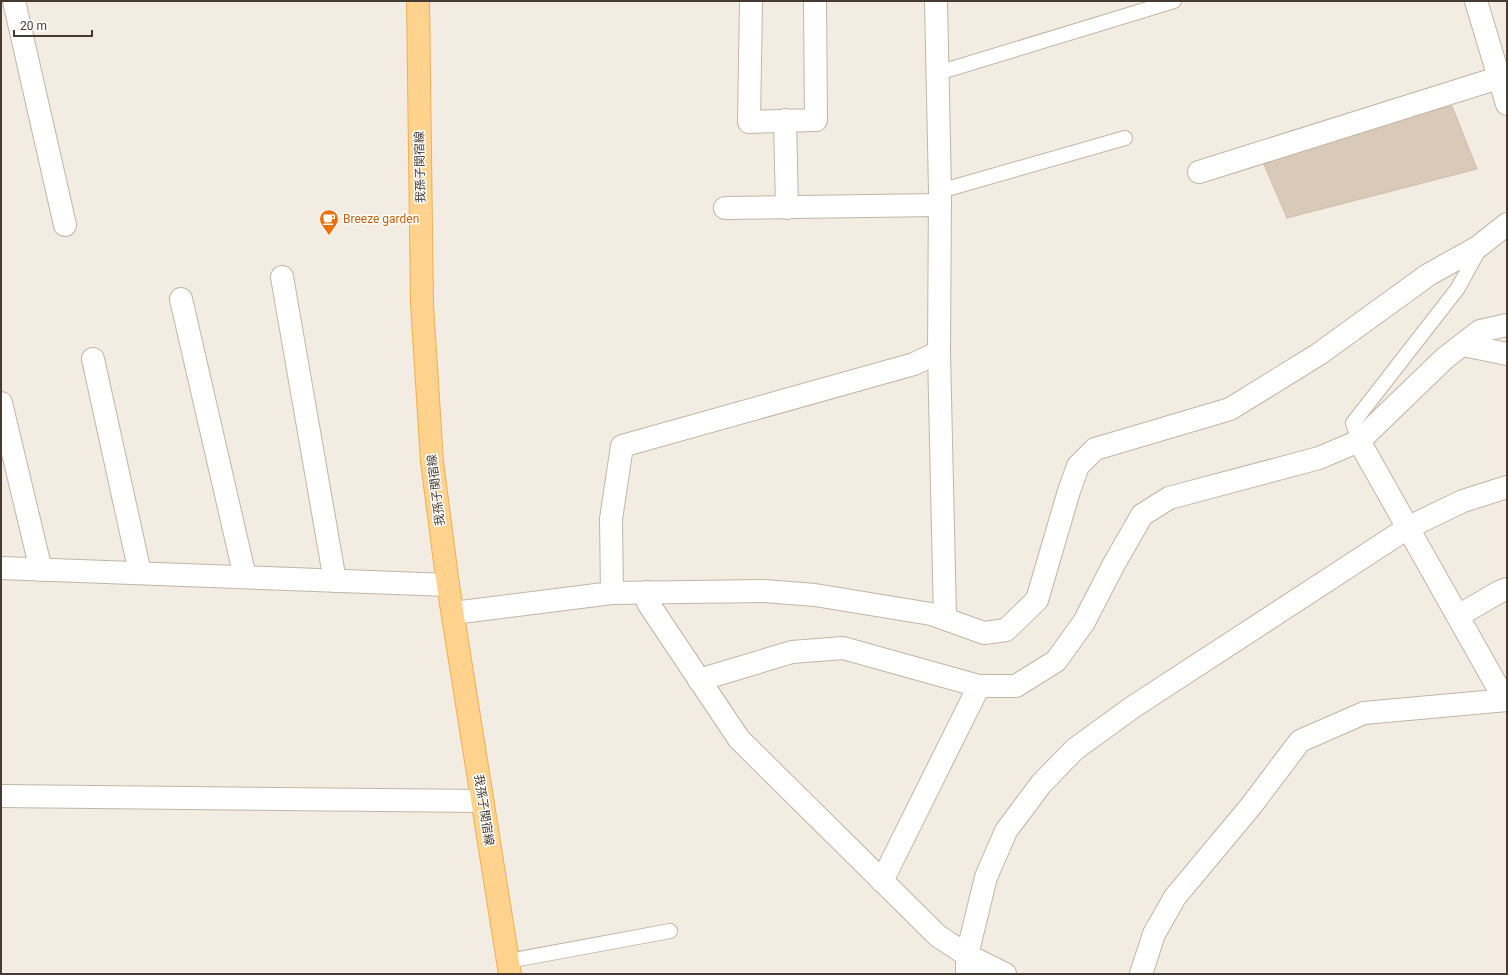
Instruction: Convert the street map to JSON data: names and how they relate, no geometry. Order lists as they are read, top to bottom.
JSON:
{
  "streets": {
    "main road": ["我孫子関宿線"]
  },
  "places": {
    "cafe": ["Breeze garden"]
  },
  "scale_bar": "20 m"
}
